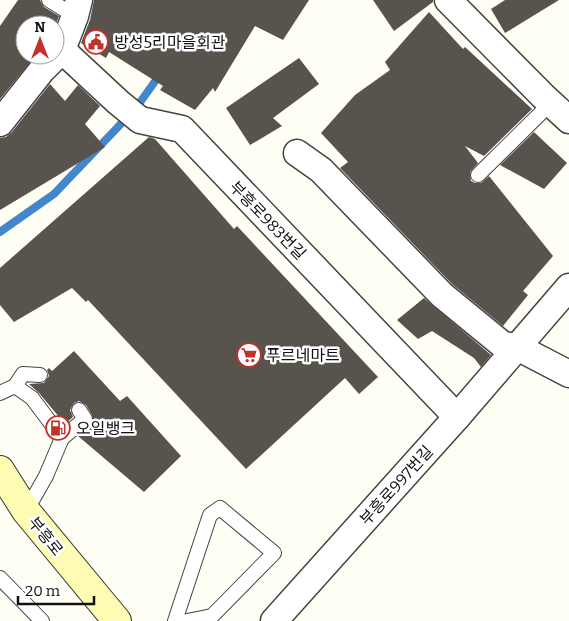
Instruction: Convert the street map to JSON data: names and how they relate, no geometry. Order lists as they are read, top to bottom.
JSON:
{
  "streets": {
    "main road": ["부흥로"],
    "street": ["부흥로983번길", "부흥로997번길"]
  },
  "crossings": [
    ["부흥로983번길", "부흥로997번길"]
  ],
  "places": {
    "public building": ["방성5리마을회관"],
    "supermarket": ["푸르네마트"],
    "fuel station": ["오일뱅크"]
  },
  "scale_bar": "20 m",
  "north": "top"
}
